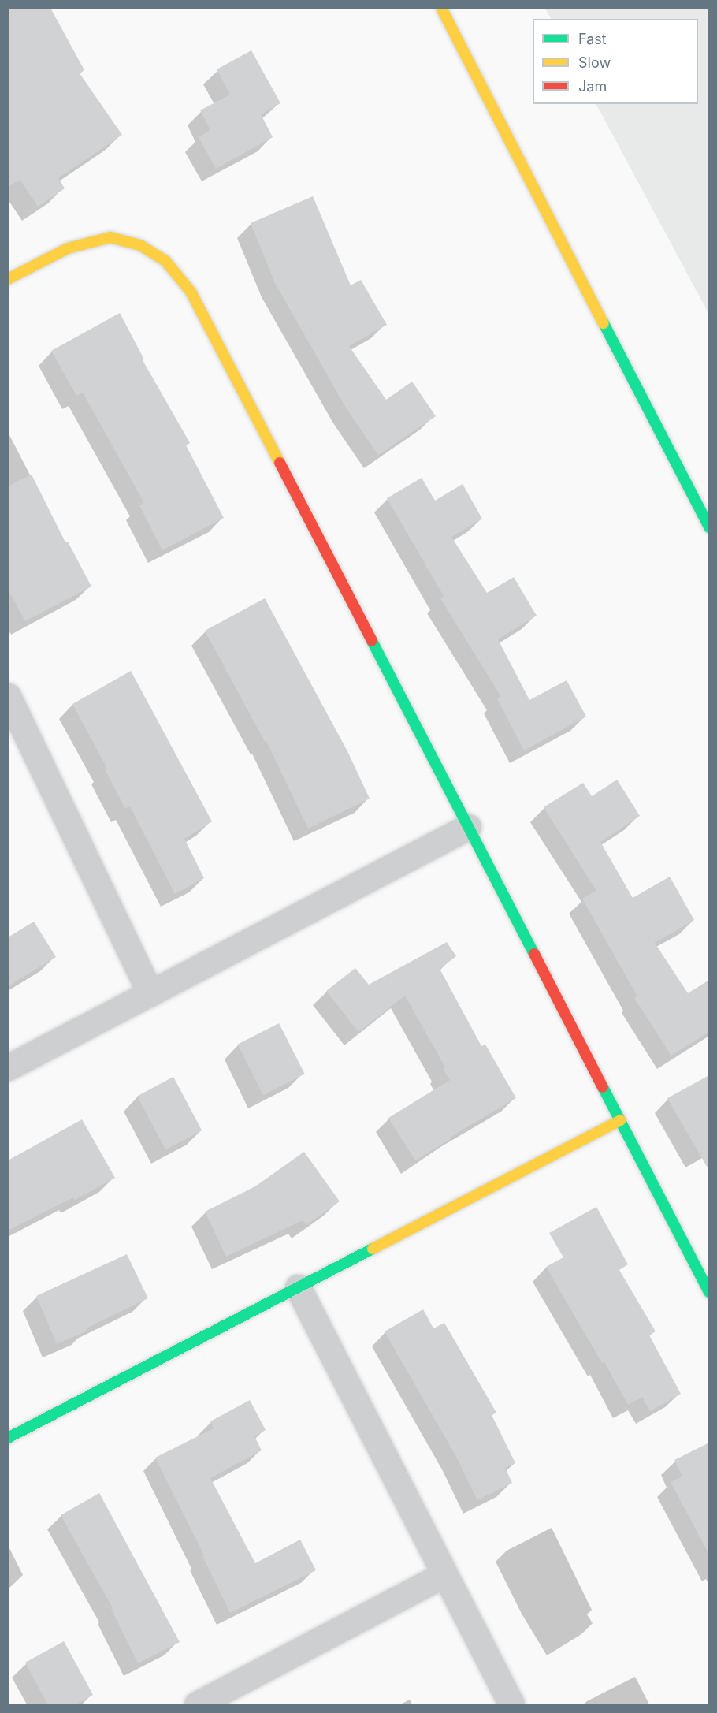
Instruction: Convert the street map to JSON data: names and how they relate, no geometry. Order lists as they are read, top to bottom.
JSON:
{
  "legend": ["Fast", "Slow", "Jam"]
}
